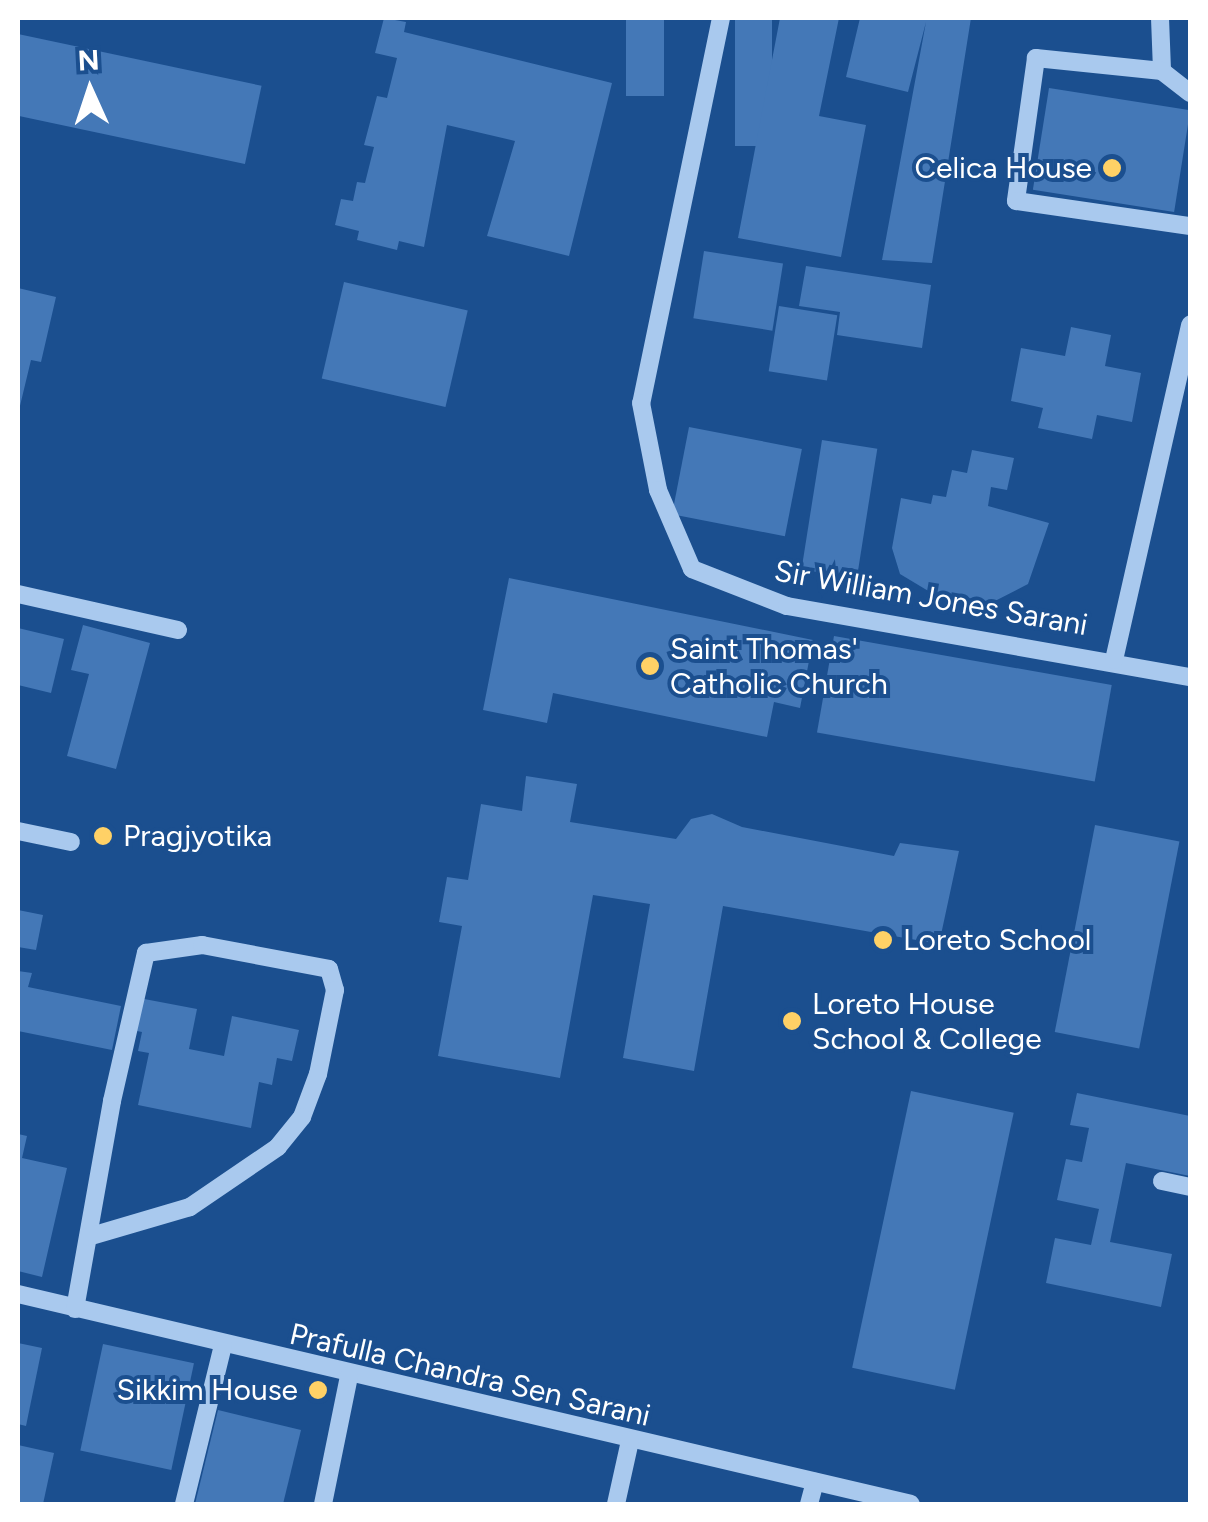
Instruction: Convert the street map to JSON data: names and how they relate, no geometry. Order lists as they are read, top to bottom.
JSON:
{
  "streets": {
    "street": ["Sir William Jones Sarani", "Prafulla Chandra Sen Sarani"]
  },
  "places": [
    "Celica House",
    "Saint Thomas' Catholic Church",
    "Pragjyotika",
    "Loreto School",
    "Loreto House School & College",
    "Sikkim House"
  ],
  "north": "top"
}
